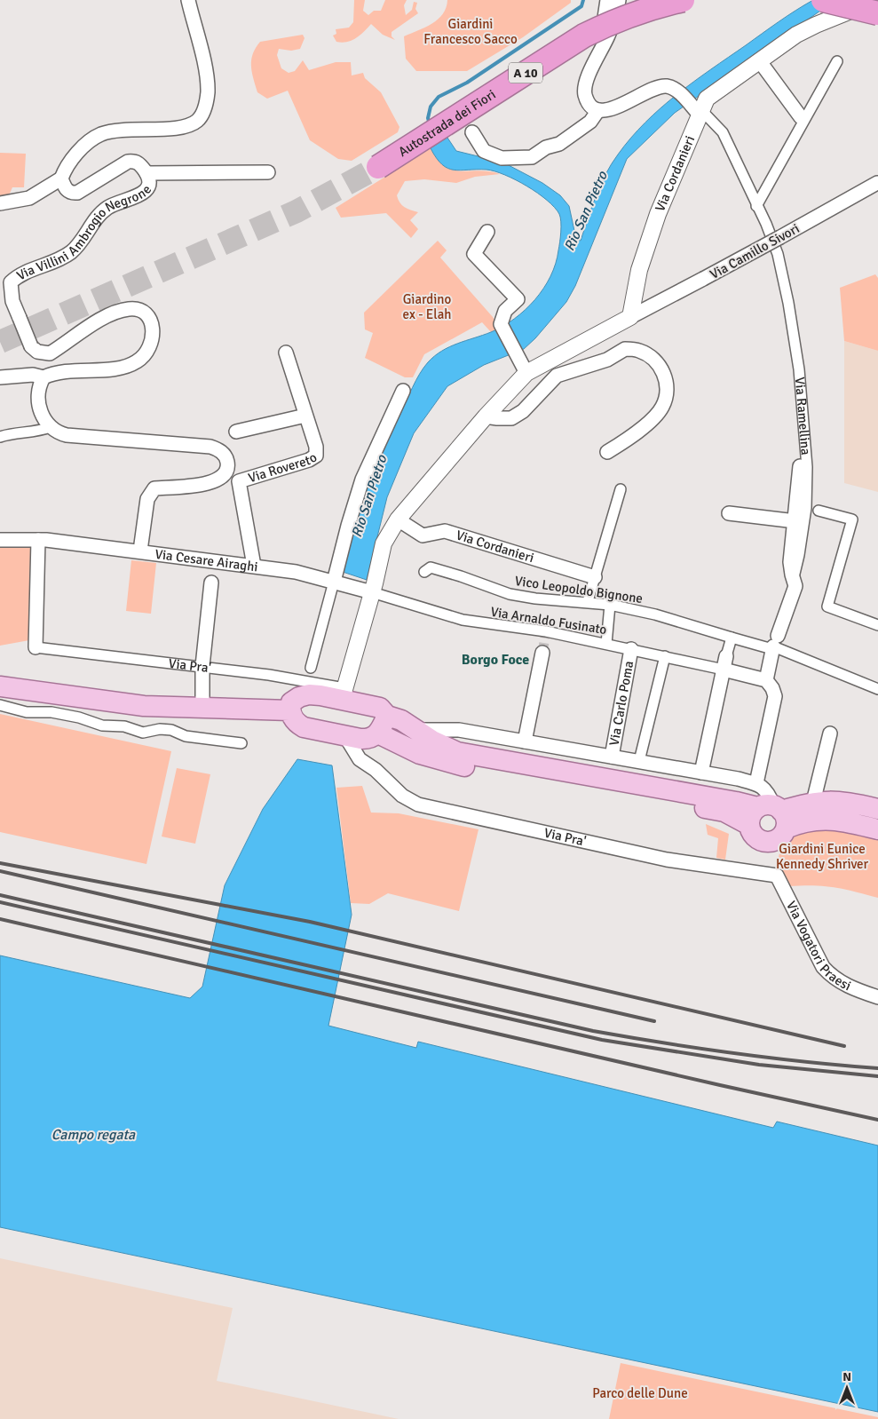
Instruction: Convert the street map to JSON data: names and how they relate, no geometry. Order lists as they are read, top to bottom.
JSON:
{
  "streets": {
    "highway": ["A 10", "Autostrada dei Fiori"],
    "street": [
      "Via Cordanieri",
      "Via Villini Ambrogio Negrone",
      "Via Camillo Sivori",
      "Via Ramellina",
      "Via Rovereto",
      "Via Cesare Airaghi",
      "Vico Leopoldo Bignone",
      "Via Arnaldo Fusinato",
      "Via Pra'",
      "Via Carlo Poma",
      "Via Vogatori Praesi"
    ]
  },
  "crossings": [
    ["Via Cordanieri", "Via Camillo Sivori"],
    ["Via Camillo Sivori", "Via Ramellina"],
    ["Via Ramellina", "Vico Leopoldo Bignone"],
    ["Via Rovereto", "Via Cesare Airaghi"],
    ["Via Cesare Airaghi", "Via Arnaldo Fusinato"],
    ["Via Arnaldo Fusinato", "Via Carlo Poma"],
    ["Via Pra'", "Via Vogatori Praesi"]
  ],
  "districts": ["Borgo Foce"],
  "water": ["Rio San Pietro", "Campo regata"],
  "parks": [
    "Giardini Francesco Sacco",
    "Giardino ex - Elah",
    "Giardini Eunice Kennedy Shriver",
    "Parco delle Dune"
  ],
  "north": "top"
}
